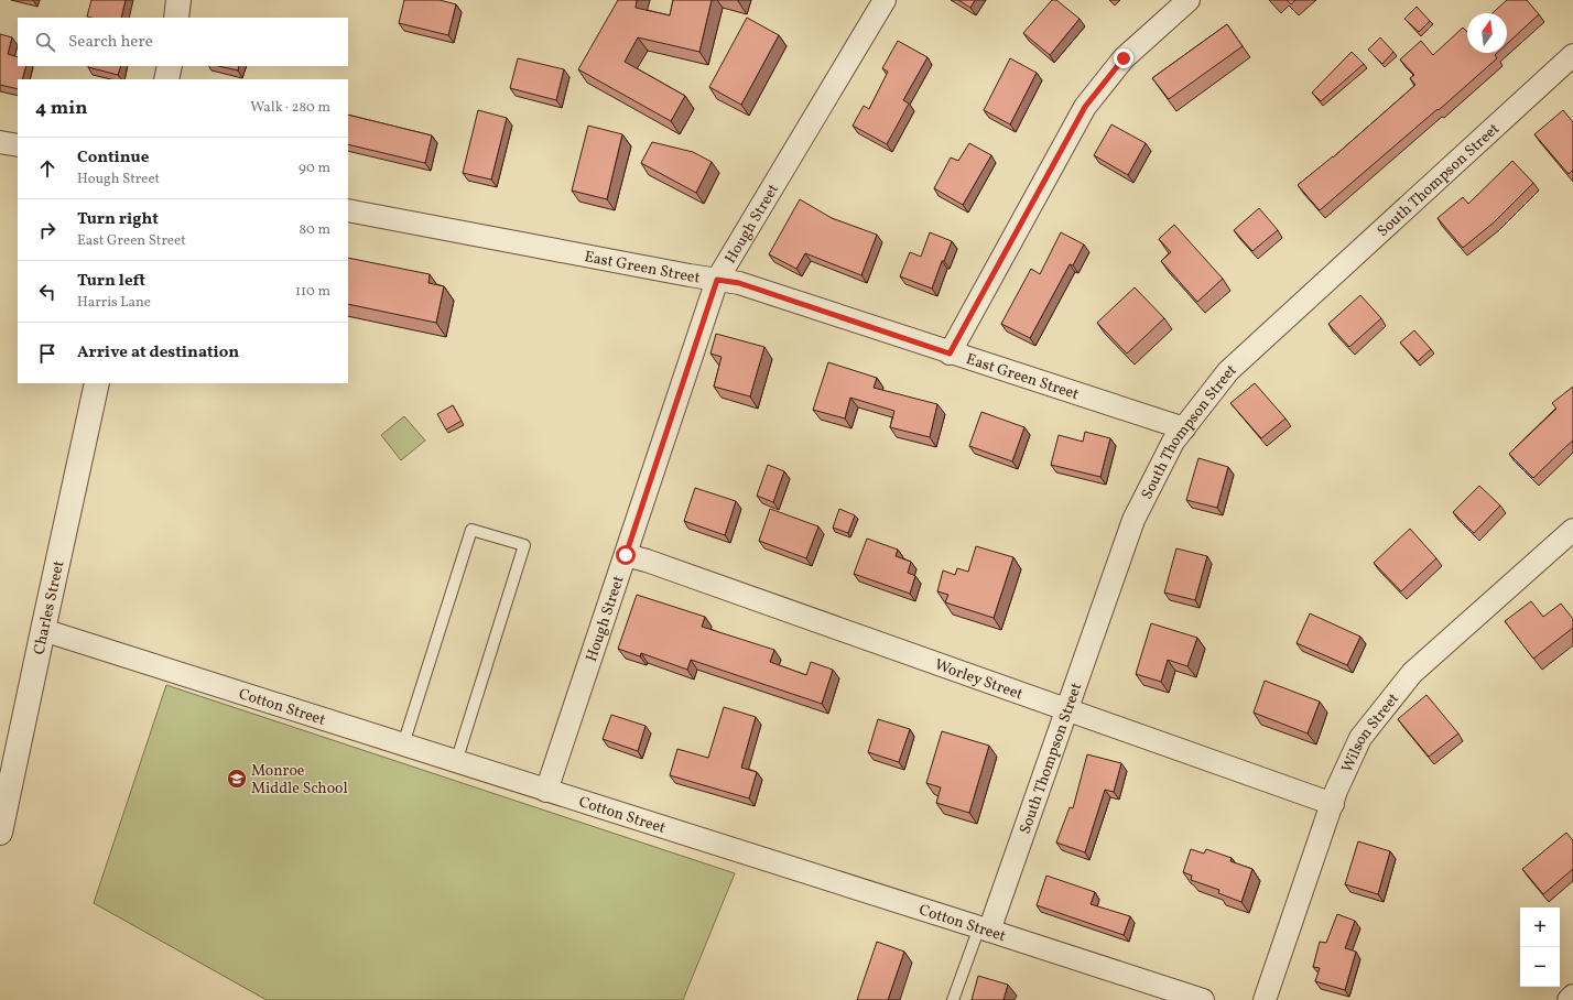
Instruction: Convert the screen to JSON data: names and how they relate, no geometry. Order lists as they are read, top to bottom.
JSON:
{
  "streets": {
    "street": [
      "South Thompson Street",
      "Hough Street",
      "East Green Street",
      "Charles Street",
      "Worley Street",
      "Cotton Street",
      "Wilson Street"
    ]
  },
  "crossings": [
    ["South Thompson Street", "East Green Street"],
    ["South Thompson Street", "Worley Street"],
    ["South Thompson Street", "Cotton Street"],
    ["Hough Street", "East Green Street"],
    ["Hough Street", "Worley Street"],
    ["Hough Street", "Cotton Street"],
    ["Charles Street", "Cotton Street"],
    ["Worley Street", "Wilson Street"]
  ],
  "places": {
    "school or university": ["Monroe Middle School"]
  },
  "north": "top",
  "page": {
    "search": "Search here",
    "heading": ["4 min", "Walk · 280 m"],
    "list": [
      ["Continue", "Hough Street", "90 m"],
      ["Turn right", "East Green Street", "80 m"],
      ["Turn left", "Harris Lane", "110 m"],
      "Arrive at destination"
    ],
    "map_buttons": ["+", "−"]
  }
}
